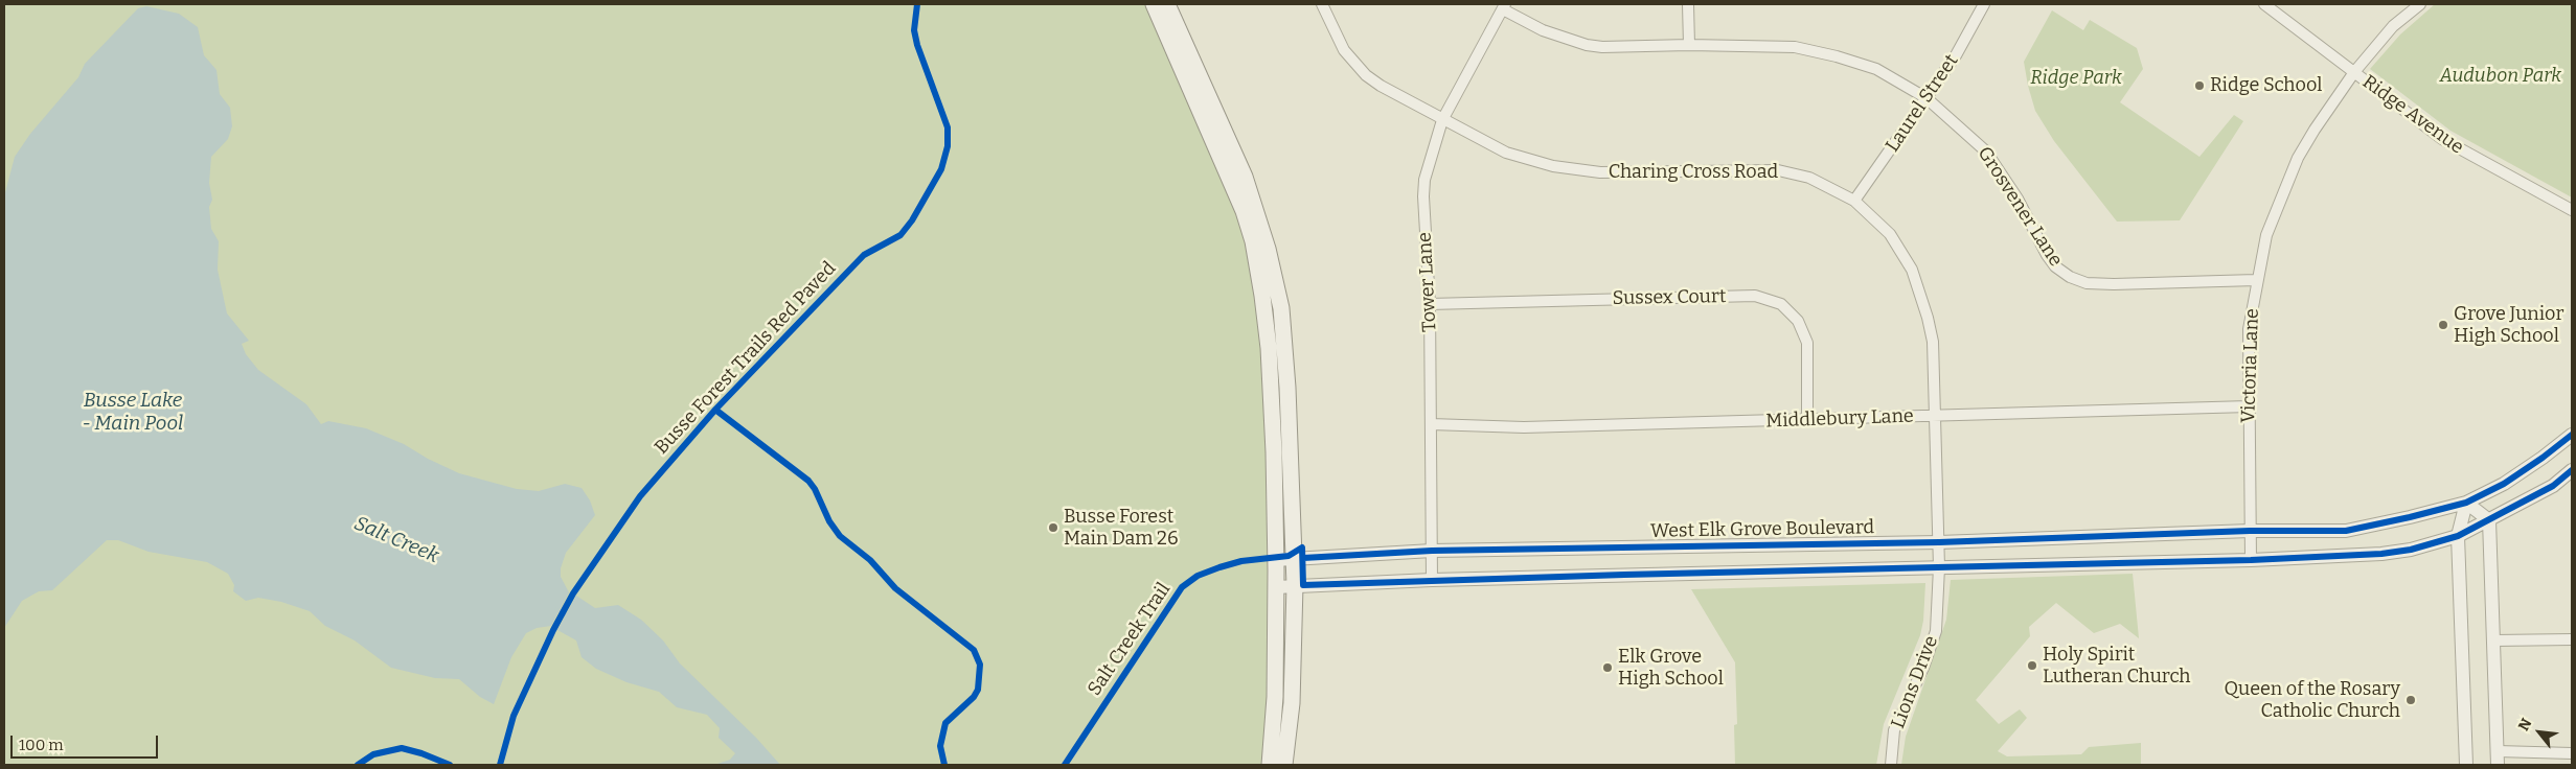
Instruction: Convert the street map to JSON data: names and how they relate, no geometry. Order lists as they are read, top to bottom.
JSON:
{
  "streets": {
    "street": [
      "Laurel Street",
      "Ridge Avenue",
      "Charing Cross Road",
      "Grosvener Lane",
      "Tower Lane",
      "Sussex Court",
      "Victoria Lane",
      "Middlebury Lane",
      "West Elk Grove Boulevard",
      "Lions Drive"
    ],
    "cycle path": ["Busse Forest Trails Red Paved", "Salt Creek Trail"]
  },
  "crossings": [
    ["Laurel Street", "Charing Cross Road"],
    ["Laurel Street", "Grosvener Lane"],
    ["Ridge Avenue", "Victoria Lane"],
    ["Charing Cross Road", "Tower Lane"],
    ["Charing Cross Road", "Middlebury Lane"],
    ["Charing Cross Road", "West Elk Grove Boulevard"],
    ["Charing Cross Road", "Lions Drive"],
    ["Grosvener Lane", "Tower Lane"],
    ["Grosvener Lane", "Victoria Lane"],
    ["Tower Lane", "Sussex Court"],
    ["Tower Lane", "Middlebury Lane"],
    ["Tower Lane", "West Elk Grove Boulevard"],
    ["Sussex Court", "Middlebury Lane"],
    ["Victoria Lane", "Middlebury Lane"],
    ["Victoria Lane", "West Elk Grove Boulevard"]
  ],
  "water": ["Busse Lake - Main Pool", "Salt Creek"],
  "parks": ["Audubon Park", "Ridge Park"],
  "places": [
    "Ridge School",
    "Grove Junior High School",
    "Busse Forest Main Dam 26",
    "Holy Spirit Lutheran Church",
    "Elk Grove High School",
    "Queen of the Rosary Catholic Church"
  ],
  "scale_bar": "100 m",
  "north": "top left"
}
